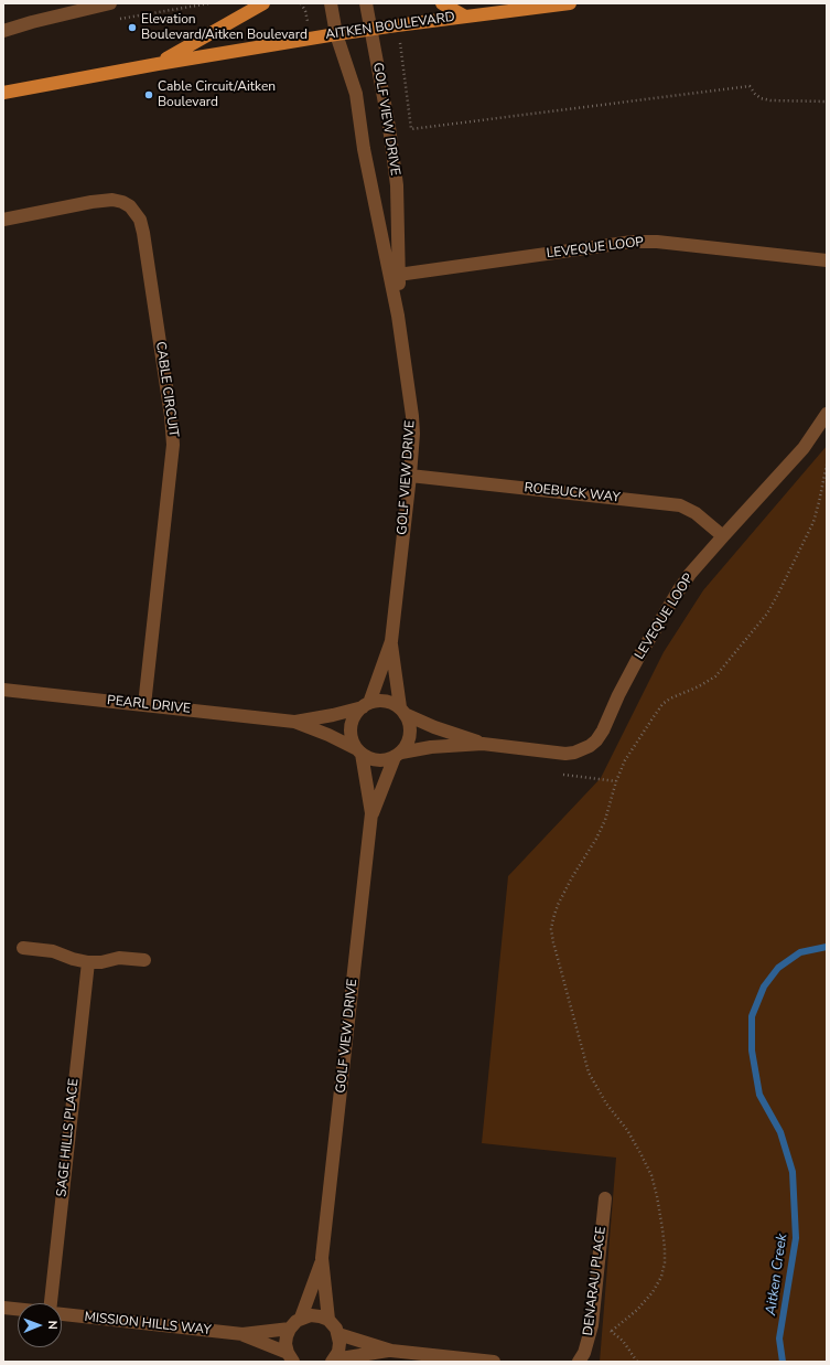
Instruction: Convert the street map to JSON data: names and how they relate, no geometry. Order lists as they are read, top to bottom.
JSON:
{
  "streets": {
    "main road": ["AITKEN BOULEVARD"],
    "street": [
      "GOLF VIEW DRIVE",
      "LEVEQUE LOOP",
      "CABLE CIRCUIT",
      "ROEBUCK WAY",
      "PEARL DRIVE",
      "SAGE HILLS PLACE",
      "DENARAU PLACE",
      "MISSION HILLS WAY"
    ]
  },
  "crossings": [
    ["AITKEN BOULEVARD", "GOLF VIEW DRIVE"],
    ["GOLF VIEW DRIVE", "LEVEQUE LOOP"],
    ["GOLF VIEW DRIVE", "ROEBUCK WAY"],
    ["GOLF VIEW DRIVE", "PEARL DRIVE"],
    ["LEVEQUE LOOP", "ROEBUCK WAY"],
    ["LEVEQUE LOOP", "PEARL DRIVE"],
    ["CABLE CIRCUIT", "PEARL DRIVE"]
  ],
  "water": ["Aitken Creek"],
  "places": ["Elevation Boulevard/Aitken Boulevard", "Cable Circuit/Aitken Boulevard"],
  "north": "right"
}
